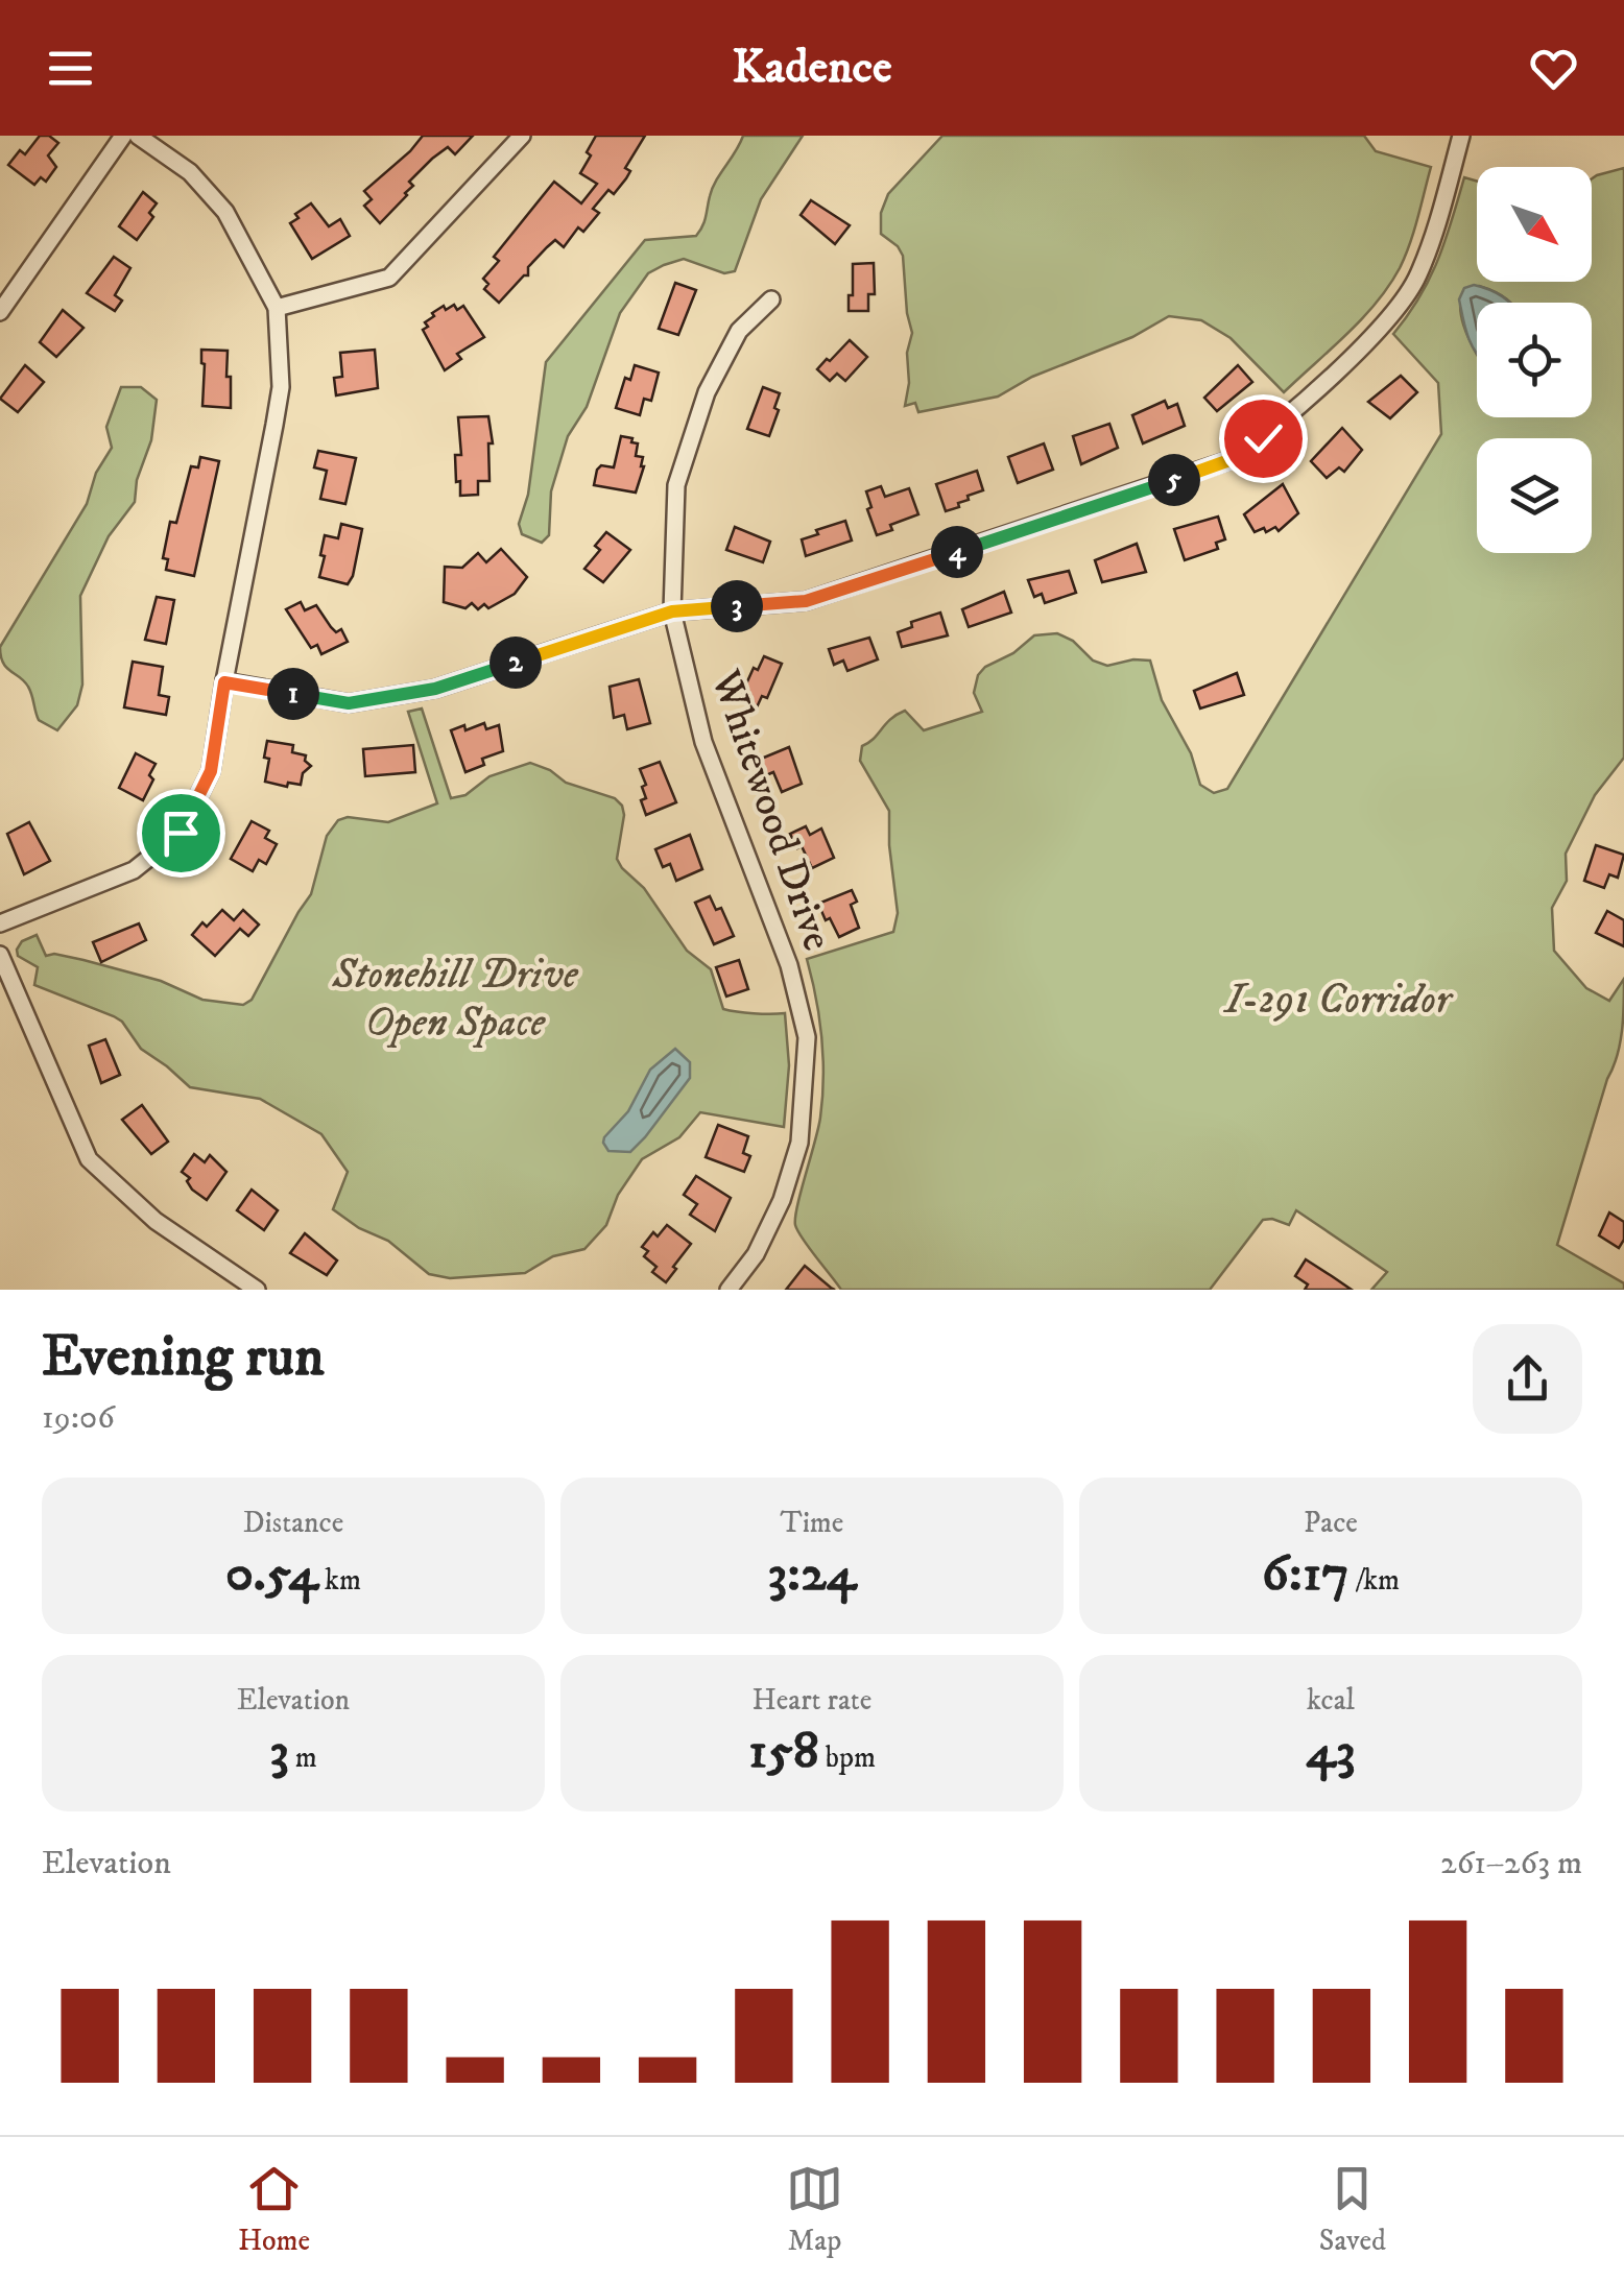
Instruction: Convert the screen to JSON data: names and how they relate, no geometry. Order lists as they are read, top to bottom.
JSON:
{
  "streets": {
    "street": ["Whitewood Drive"]
  },
  "parks": ["Stonehill Drive Open Space", "I-291 Corridor"],
  "north": "bottom right",
  "page": {
    "header": "Kadence",
    "pins": [
      "5",
      "4",
      "3",
      "2",
      "1"
    ],
    "heading": ["Evening run", "19:06"],
    "stats": [
      ["Distance", "0.54 km"],
      ["Time", "3:24"],
      ["Pace", "6:17 /km"],
      ["Elevation", "3 m"],
      ["Heart rate", "158 bpm"],
      ["kcal", "43"]
    ],
    "chart": ["Elevation", "261–263 m"],
    "tabs": ["Home", "Map", "Saved"]
  }
}
